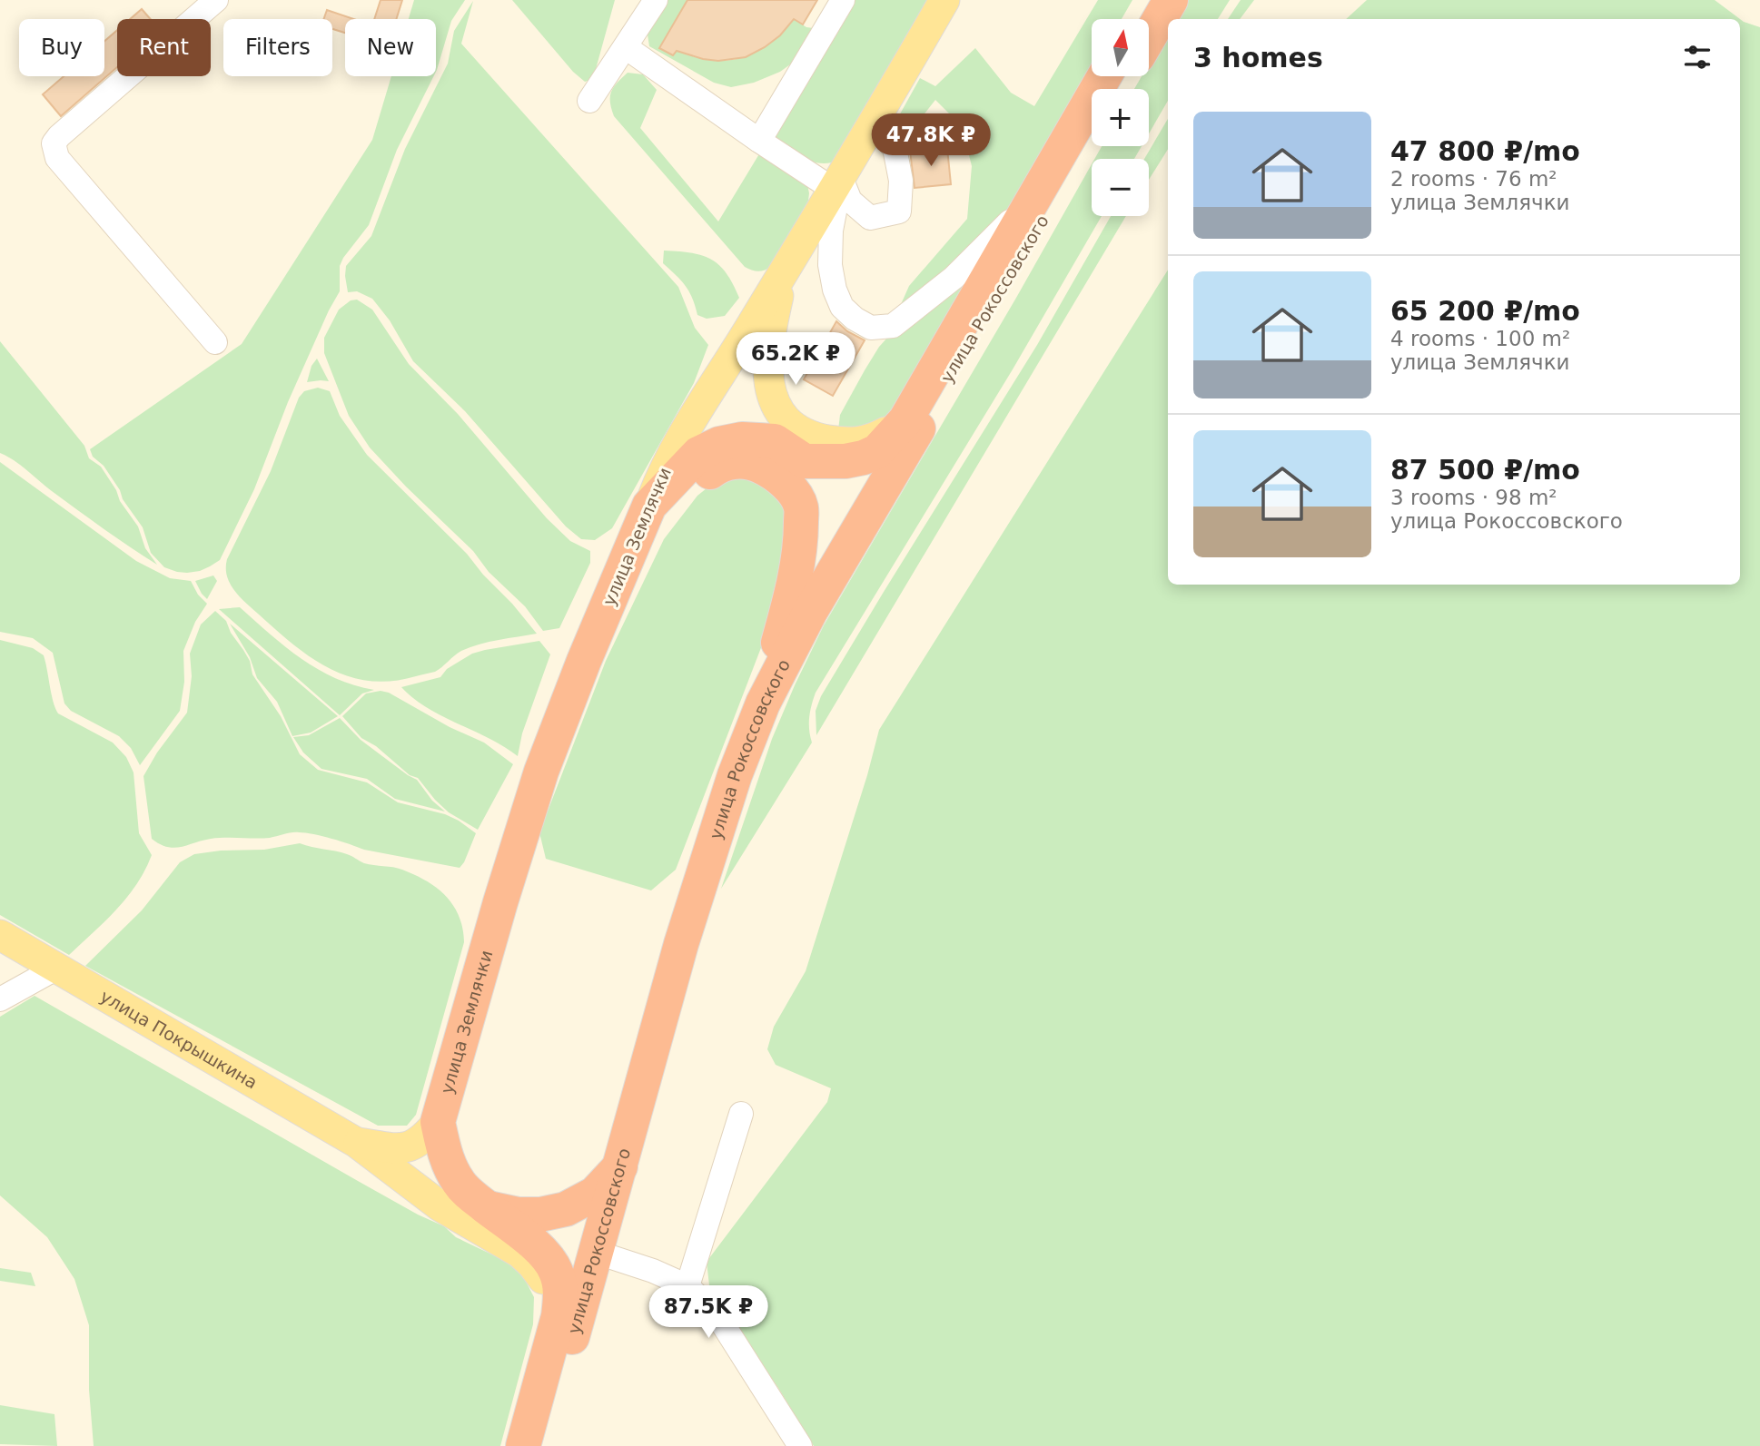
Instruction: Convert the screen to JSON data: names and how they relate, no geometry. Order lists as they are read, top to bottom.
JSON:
{
  "streets": {
    "highway": ["улица Рокоссовского", "улица Землячки"],
    "main road": ["улица Покрышкина"]
  },
  "crossings": [
    ["улица Рокоссовского", "улица Землячки"],
    ["улица Рокоссовского", "улица Покрышкина"]
  ],
  "north": "top",
  "page": {
    "map_buttons": ["+", "−"],
    "chip": [
      "Buy",
      "Rent",
      "Filters",
      "New"
    ],
    "heading": "3 homes",
    "list": [
      {
        "name": "47 800 ₽/mo",
        "note": "2 rooms · 76 m² · улица Землячки"
      },
      {
        "name": "65 200 ₽/mo",
        "note": "4 rooms · 100 m² · улица Землячки"
      },
      {
        "name": "87 500 ₽/mo",
        "note": "3 rooms · 98 m² · улица Рокоссовского"
      }
    ],
    "price": ["47.8K ₽", "65.2K ₽", "87.5K ₽"]
  }
}
